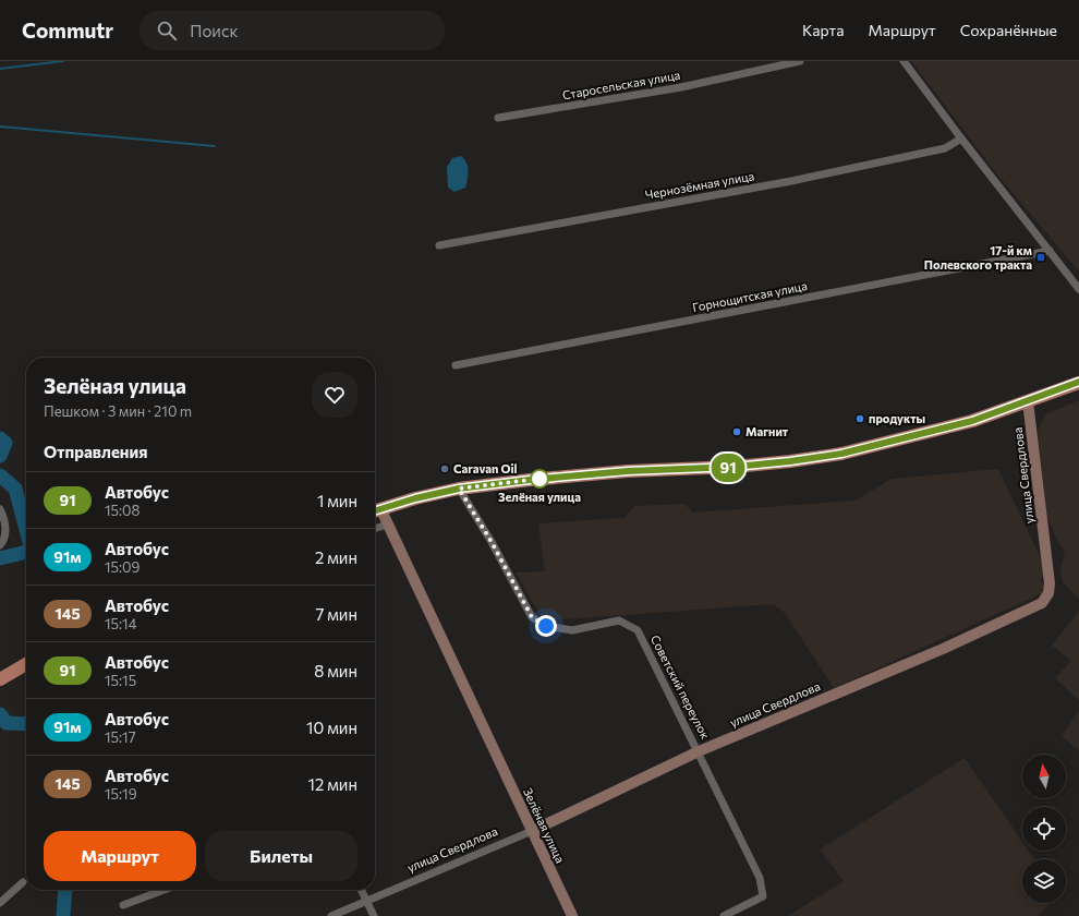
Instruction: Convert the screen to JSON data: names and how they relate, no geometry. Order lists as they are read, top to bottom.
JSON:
{
  "streets": {
    "street": [
      "Старосельская улица",
      "Чернозёмная улица",
      "Горнощитская улица",
      "улица Свердлова",
      "Советский переулок",
      "Зелёная улица"
    ]
  },
  "crossings": [
    ["улица Свердлова", "Советский переулок"],
    ["улица Свердлова", "Зелёная улица"]
  ],
  "places": {
    "transit": ["17-й км Полевского тракта"],
    "other": [
      "продукты",
      "Магнит",
      "Caravan Oil",
      "Зелёная улица"
    ]
  },
  "lines": ["bus line 91"],
  "north": "top",
  "page": {
    "header": "Commutr",
    "search": "Поиск",
    "nav": ["Карта", "Маршрут", "Сохранённые"],
    "on_map": "91",
    "heading": [
      ["Зелёная улица", "Пешком · 3 мин · 210 m"],
      "Отправления"
    ],
    "list": [
      {
        "mark": "91",
        "name": "Автобус",
        "note": "15:08",
        "value": "1 мин"
      },
      {
        "mark": "91м",
        "name": "Автобус",
        "note": "15:09",
        "value": "2 мин"
      },
      {
        "mark": "145",
        "name": "Автобус",
        "note": "15:14",
        "value": "7 мин"
      },
      {
        "mark": "91",
        "name": "Автобус",
        "note": "15:15",
        "value": "8 мин"
      },
      {
        "mark": "91м",
        "name": "Автобус",
        "note": "15:17",
        "value": "10 мин"
      },
      {
        "mark": "145",
        "name": "Автобус",
        "note": "15:19",
        "value": "12 мин"
      }
    ],
    "buttons": ["Маршрут", "Билеты"]
  }
}
